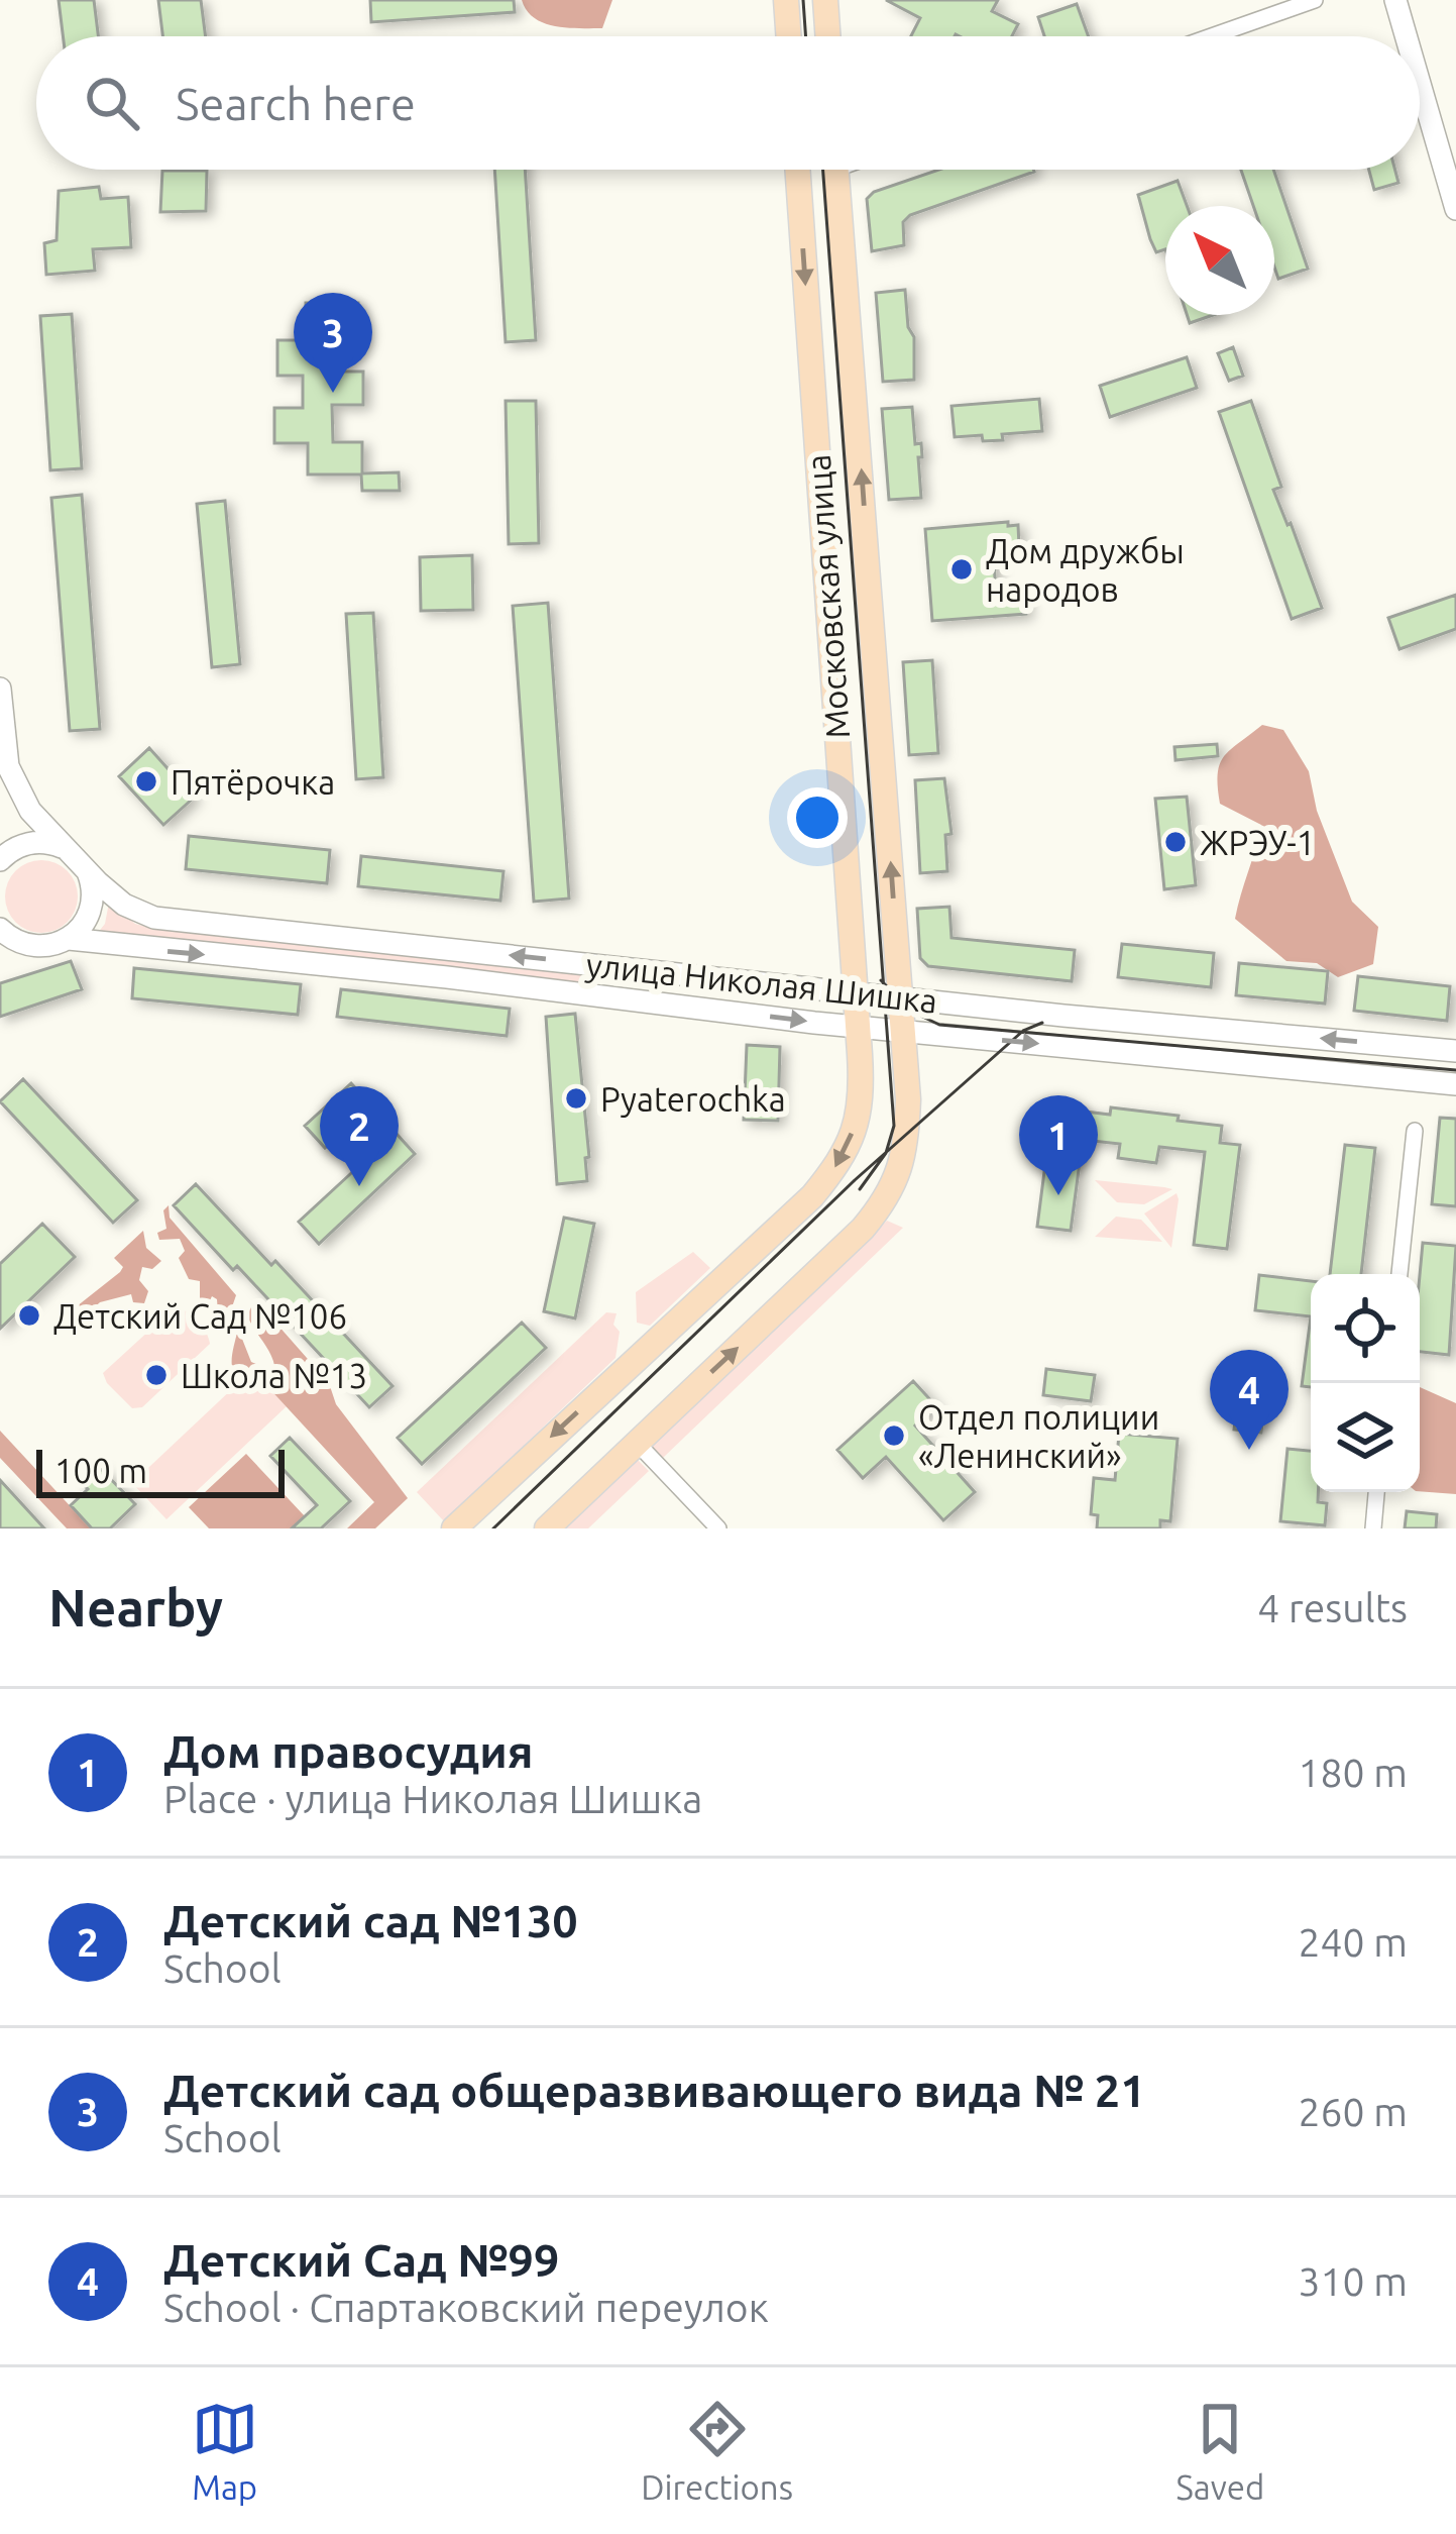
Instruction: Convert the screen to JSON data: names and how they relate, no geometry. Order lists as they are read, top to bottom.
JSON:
{
  "streets": {
    "main road": ["Московская улица", "улица Николая Шишка"]
  },
  "crossings": [
    ["Московская улица", "улица Николая Шишка"]
  ],
  "places": [
    "Дом дружбы народов",
    "Пятёрочка",
    "ЖРЭУ-1",
    "Pyaterochka",
    "Детский Сад №106",
    "Школа №13",
    "Отдел полиции «Ленинский»"
  ],
  "scale_bar": "100 m",
  "north": "top left",
  "page": {
    "search": "Search here",
    "pins": [
      "3",
      "2",
      "1",
      "4"
    ],
    "scale": "100 m",
    "heading": ["Nearby", "4 results"],
    "list": [
      {
        "mark": "1",
        "name": "Дом правосудия",
        "note": "Place · улица Николая Шишка",
        "value": "180 m"
      },
      {
        "mark": "2",
        "name": "Детский сад №130",
        "note": "School",
        "value": "240 m"
      },
      {
        "mark": "3",
        "name": "Детский сад общеразвивающего вида № 21",
        "note": "School",
        "value": "260 m"
      },
      {
        "mark": "4",
        "name": "Детский Сад №99",
        "note": "School · Спартаковский переулок",
        "value": "310 m"
      }
    ],
    "nav": ["Map", "Directions", "Saved"]
  }
}
